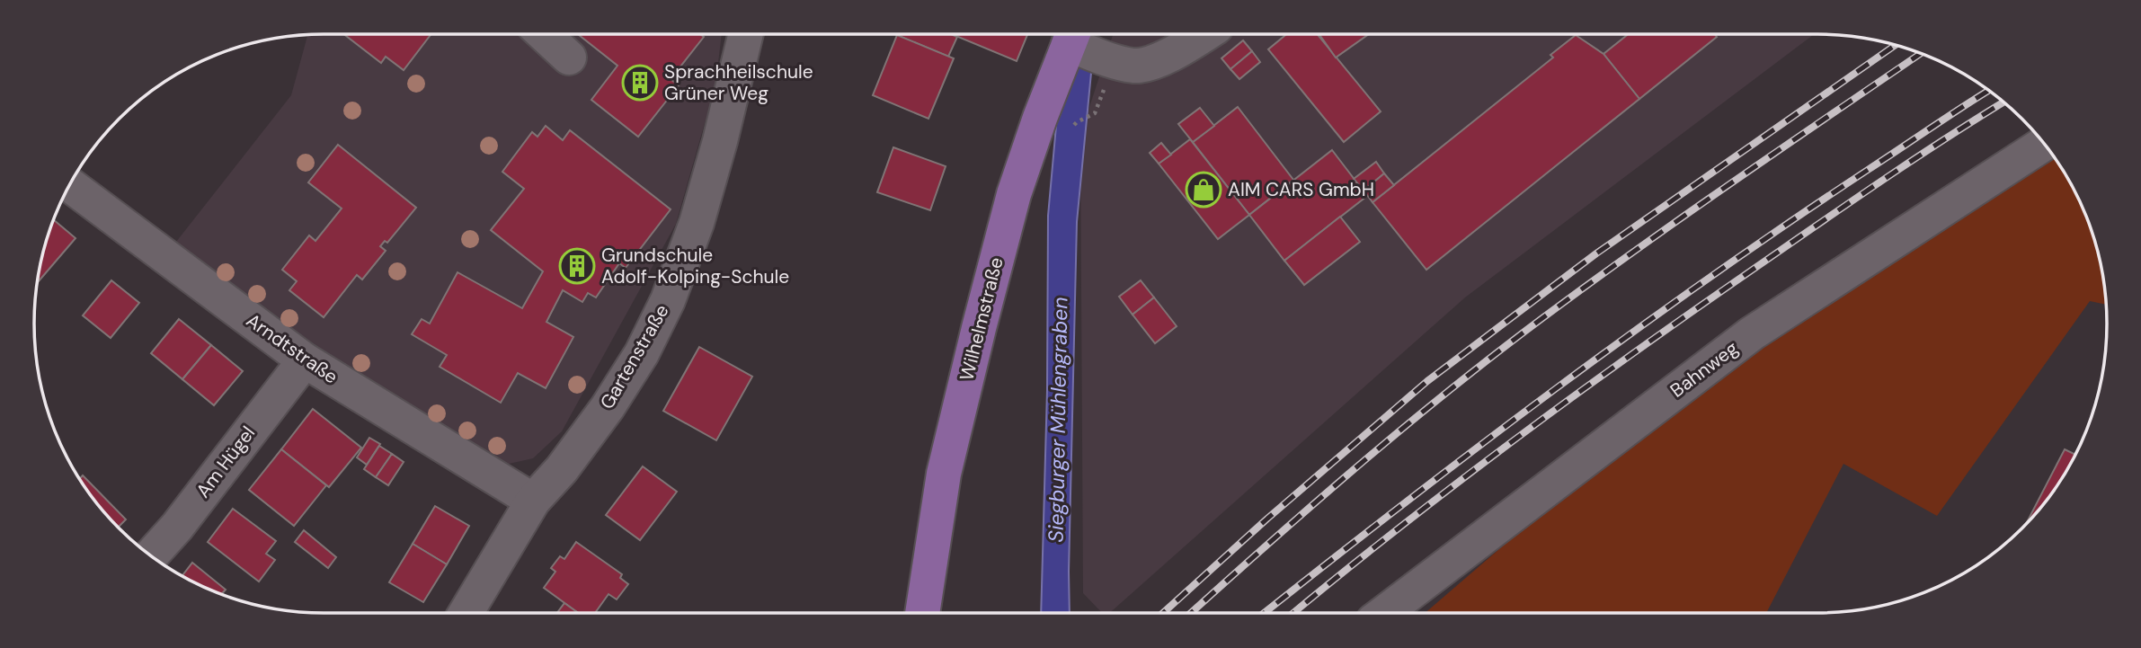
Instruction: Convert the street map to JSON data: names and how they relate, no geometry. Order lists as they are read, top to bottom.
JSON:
{
  "streets": {
    "main road": ["Wilhelmstraße"],
    "street": [
      "Arndtstraße",
      "Gartenstraße",
      "Bahnweg",
      "Am Hügel"
    ]
  },
  "crossings": [
    ["Arndtstraße", "Gartenstraße"],
    ["Arndtstraße", "Am Hügel"]
  ],
  "water": ["Siegburger Mühlengraben"],
  "places": {
    "building": ["Sprachheilschule Grüner Weg", "Grundschule Adolf-Kolping-Schule"],
    "shop": ["AIM CARS GmbH"]
  }
}
